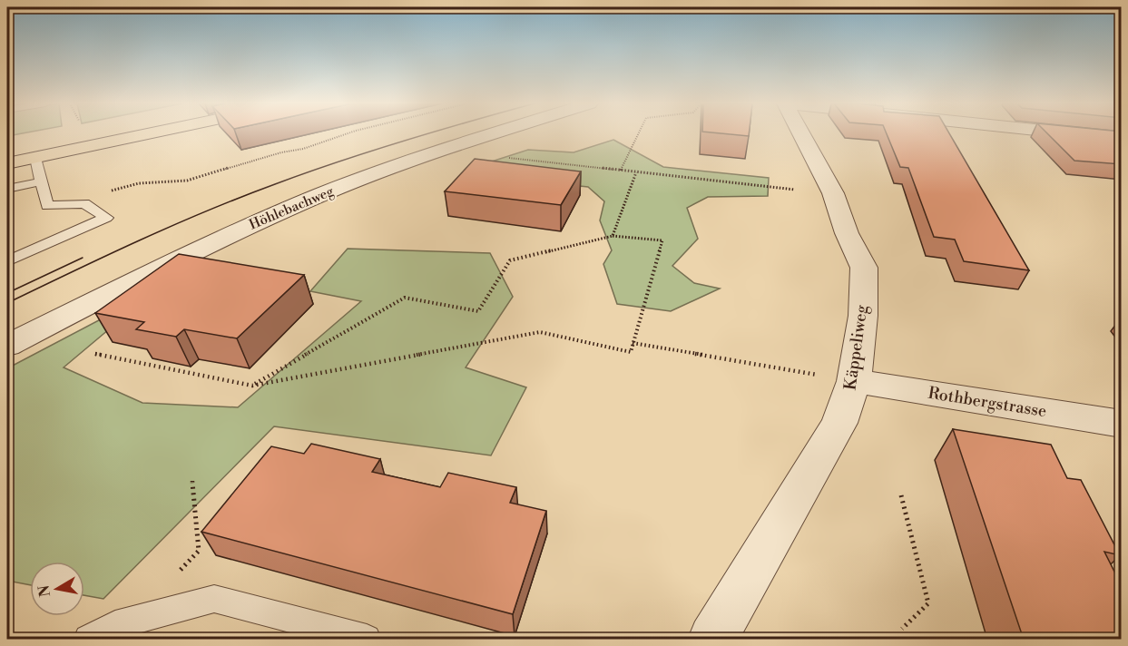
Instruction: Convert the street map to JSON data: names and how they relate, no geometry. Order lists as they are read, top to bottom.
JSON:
{
  "streets": {
    "street": ["Höhlebachweg", "Käppeliweg", "Rothbergstrasse"]
  },
  "crossings": [
    ["Käppeliweg", "Rothbergstrasse"]
  ],
  "north": "left"
}
